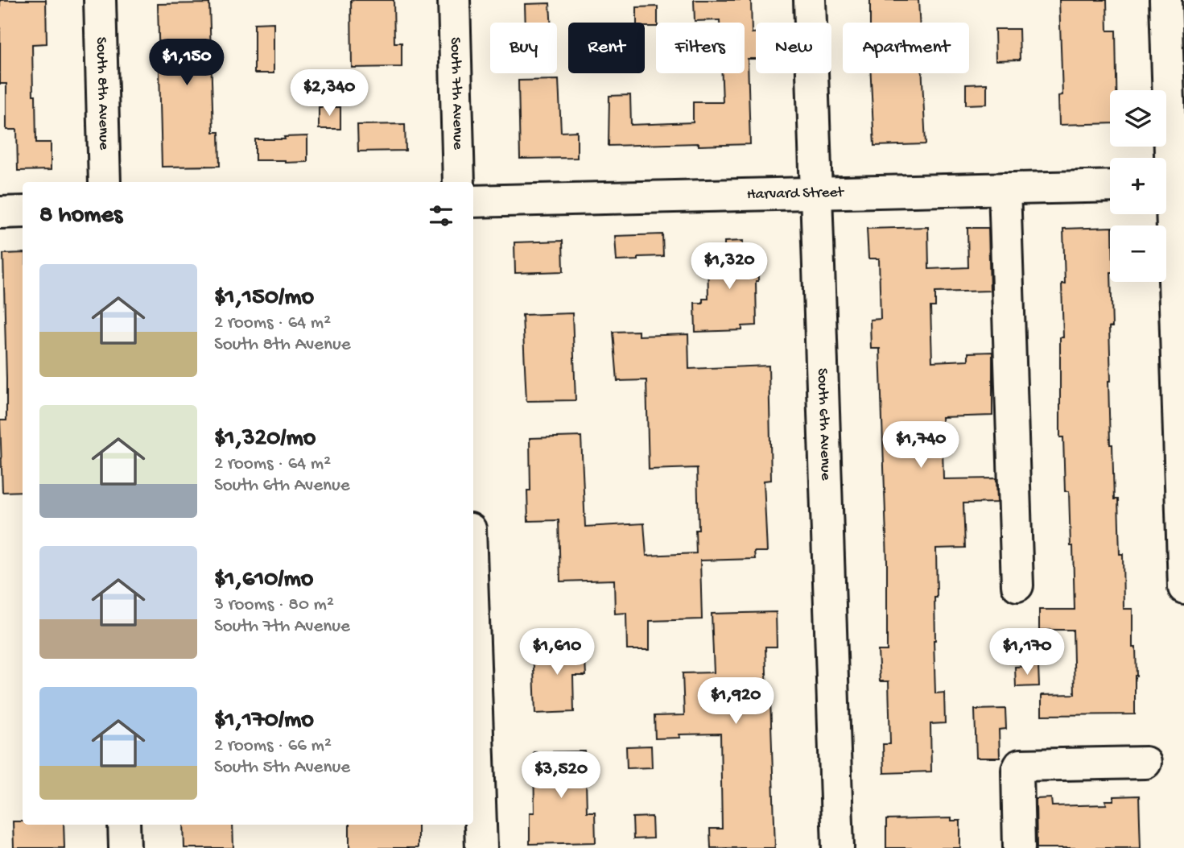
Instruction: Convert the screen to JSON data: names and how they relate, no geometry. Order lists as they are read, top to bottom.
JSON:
{
  "streets": {
    "street": [
      "South 8th Avenue",
      "South 7th Avenue",
      "Harvard Street",
      "South 6th Avenue"
    ]
  },
  "crossings": [
    ["Harvard Street", "South 6th Avenue"]
  ],
  "page": {
    "chip": [
      "Buy",
      "Rent",
      "Filters",
      "New",
      "Apartment"
    ],
    "price": [
      "$1,150",
      "$2,340",
      "$1,320",
      "$1,740",
      "$1,610",
      "$1,170",
      "$1,920",
      "$3,520"
    ],
    "map_buttons": ["+", "−"],
    "heading": "8 homes",
    "list": [
      {
        "name": "$1,150/mo",
        "note": "2 rooms · 64 m² · South 8th Avenue"
      },
      {
        "name": "$1,320/mo",
        "note": "2 rooms · 64 m² · South 6th Avenue"
      },
      {
        "name": "$1,610/mo",
        "note": "3 rooms · 80 m² · South 7th Avenue"
      },
      {
        "name": "$1,170/mo",
        "note": "2 rooms · 66 m² · South 5th Avenue"
      }
    ]
  }
}
